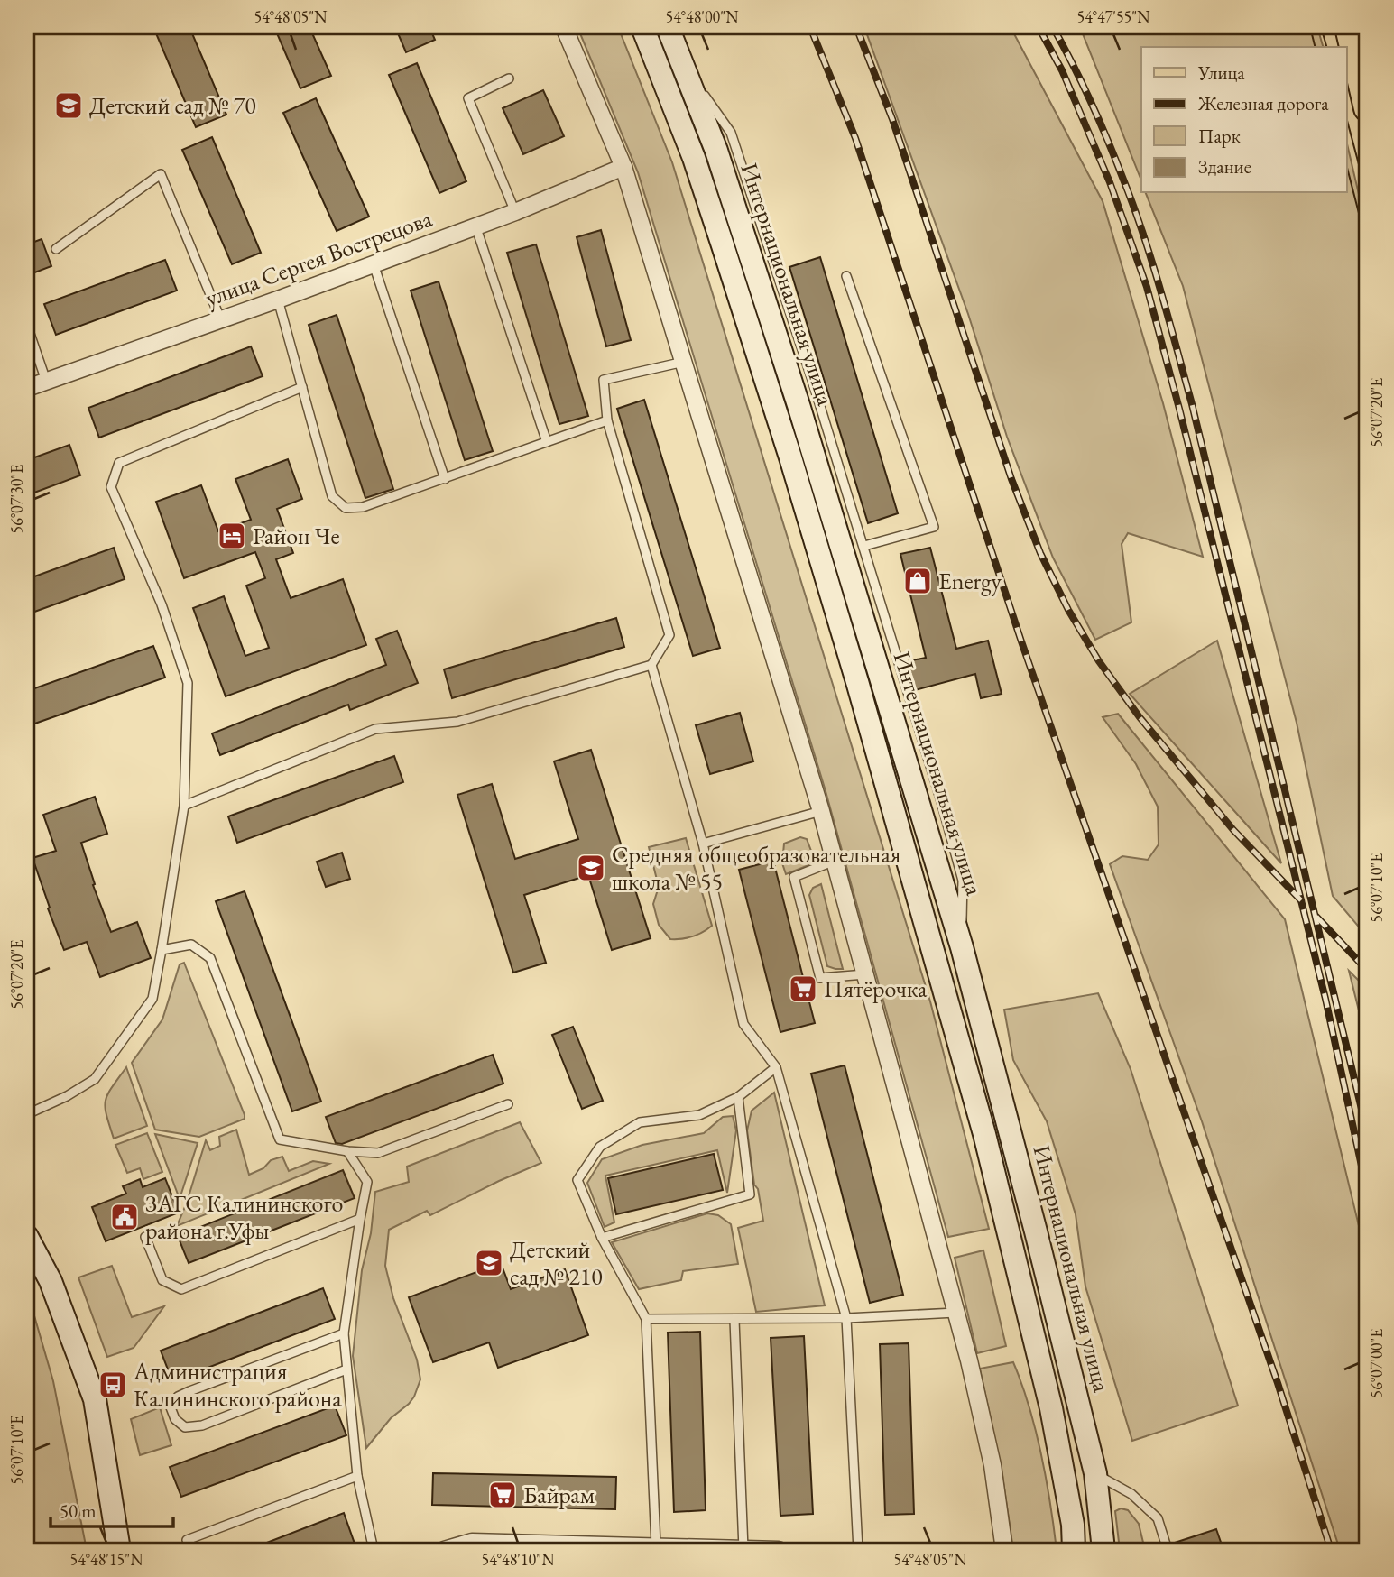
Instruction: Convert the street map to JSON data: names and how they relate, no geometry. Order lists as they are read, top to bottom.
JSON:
{
  "streets": {
    "main road": ["Интернациональная улица"],
    "street": ["улица Сергея Вострецова"]
  },
  "places": {
    "school or university": ["Детский сад № 70", "Средняя общеобразовательная школа № 55", "Детский сад № 210"],
    "hotel": ["Район Че"],
    "shop": ["Energy"],
    "supermarket": ["Пятёрочка", "Байрам"],
    "public building": ["ЗАГС Калининского района г.Уфы"],
    "bus stop": ["Администрация Калининского района"]
  },
  "legend": [
    "Улица",
    "Железная дорога",
    "Парк",
    "Здание"
  ],
  "scale_bar": "50 m",
  "coordinates": [
    "54°48'05\"N",
    "54°48'00\"N",
    "54°47'55\"N",
    "56°07'20\"E",
    "56°07'30\"E",
    "56°07'10\"E",
    "56°07'00\"E",
    "54°48'15\"N",
    "54°48'10\"N"
  ]
}
